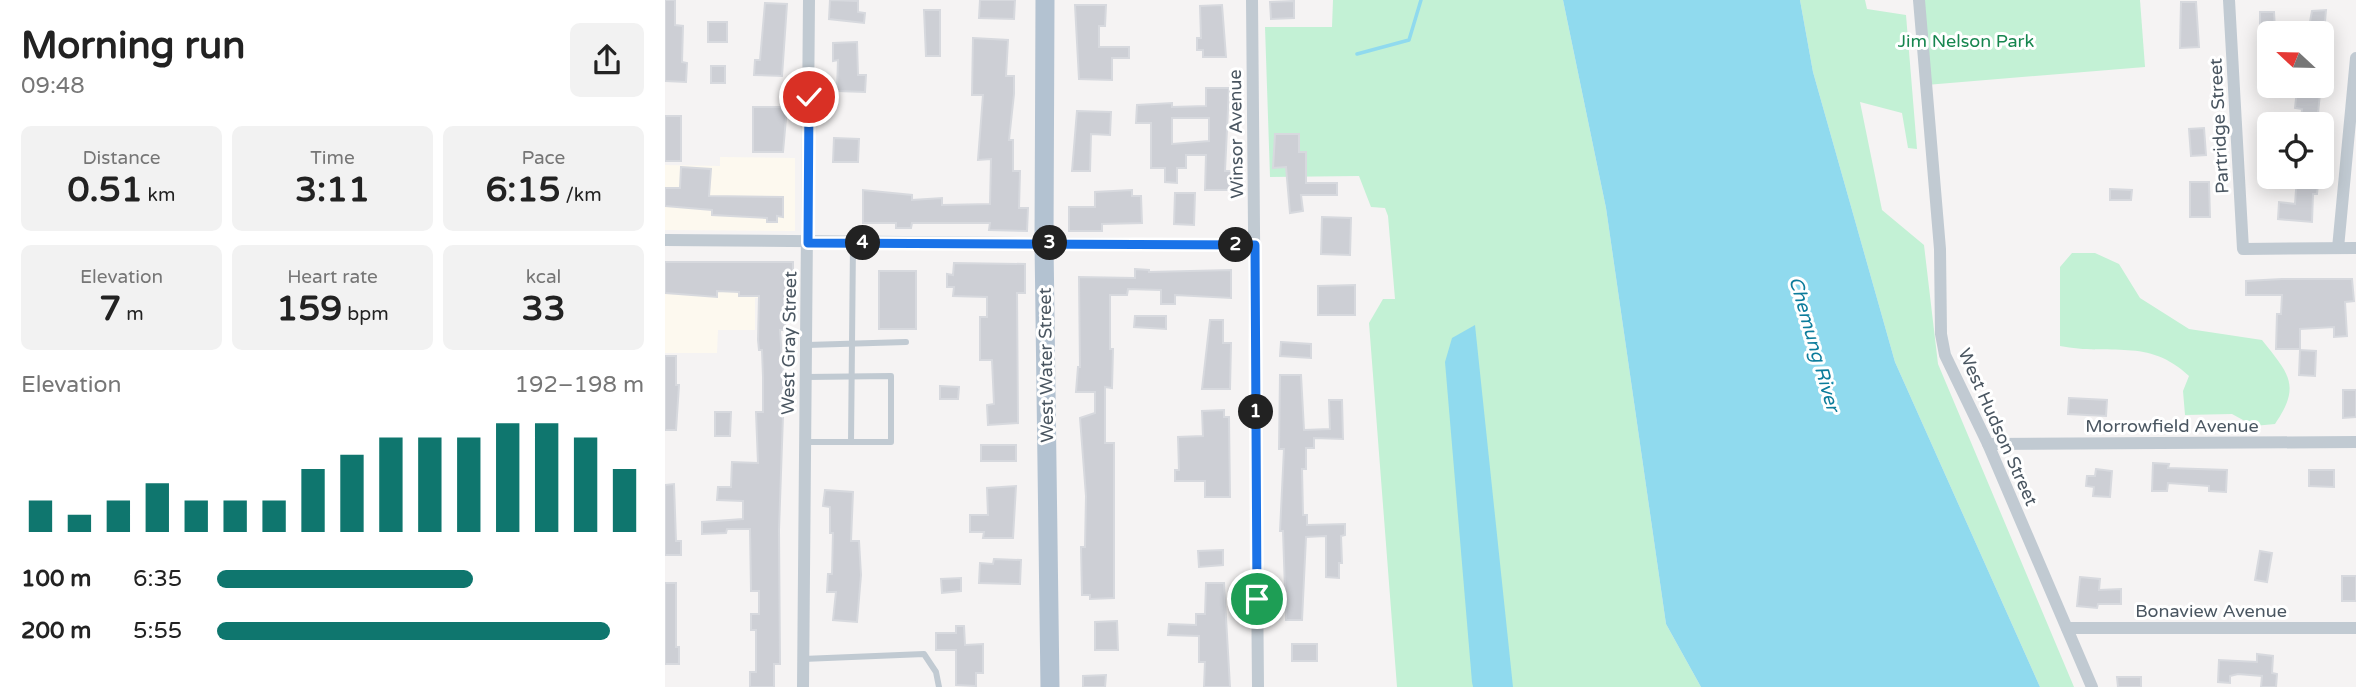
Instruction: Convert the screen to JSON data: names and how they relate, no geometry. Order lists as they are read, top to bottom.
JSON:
{
  "streets": {
    "main road": ["West Water Street"],
    "street": [
      "Partridge Street",
      "Winsor Avenue",
      "West Gray Street",
      "Morrowfield Avenue",
      "West Hudson Street",
      "Bonaview Avenue"
    ]
  },
  "crossings": [
    ["Morrowfield Avenue", "West Hudson Street"],
    ["West Hudson Street", "Bonaview Avenue"]
  ],
  "water": ["Chemung River"],
  "parks": ["Jim Nelson Park"],
  "north": "left",
  "page": {
    "heading": ["Morning run", "09:48"],
    "stats": [
      ["Distance", "0.51 km"],
      ["Time", "3:11"],
      ["Pace", "6:15 /km"],
      ["Elevation", "7 m"],
      ["Heart rate", "159 bpm"],
      ["kcal", "33"]
    ],
    "pins": [
      "3",
      "4",
      "2",
      "1"
    ],
    "chart": ["Elevation", "192–198 m"],
    "list": [
      {
        "name": "100 m",
        "note": "6:35"
      },
      {
        "name": "200 m",
        "note": "5:55"
      }
    ]
  }
}
